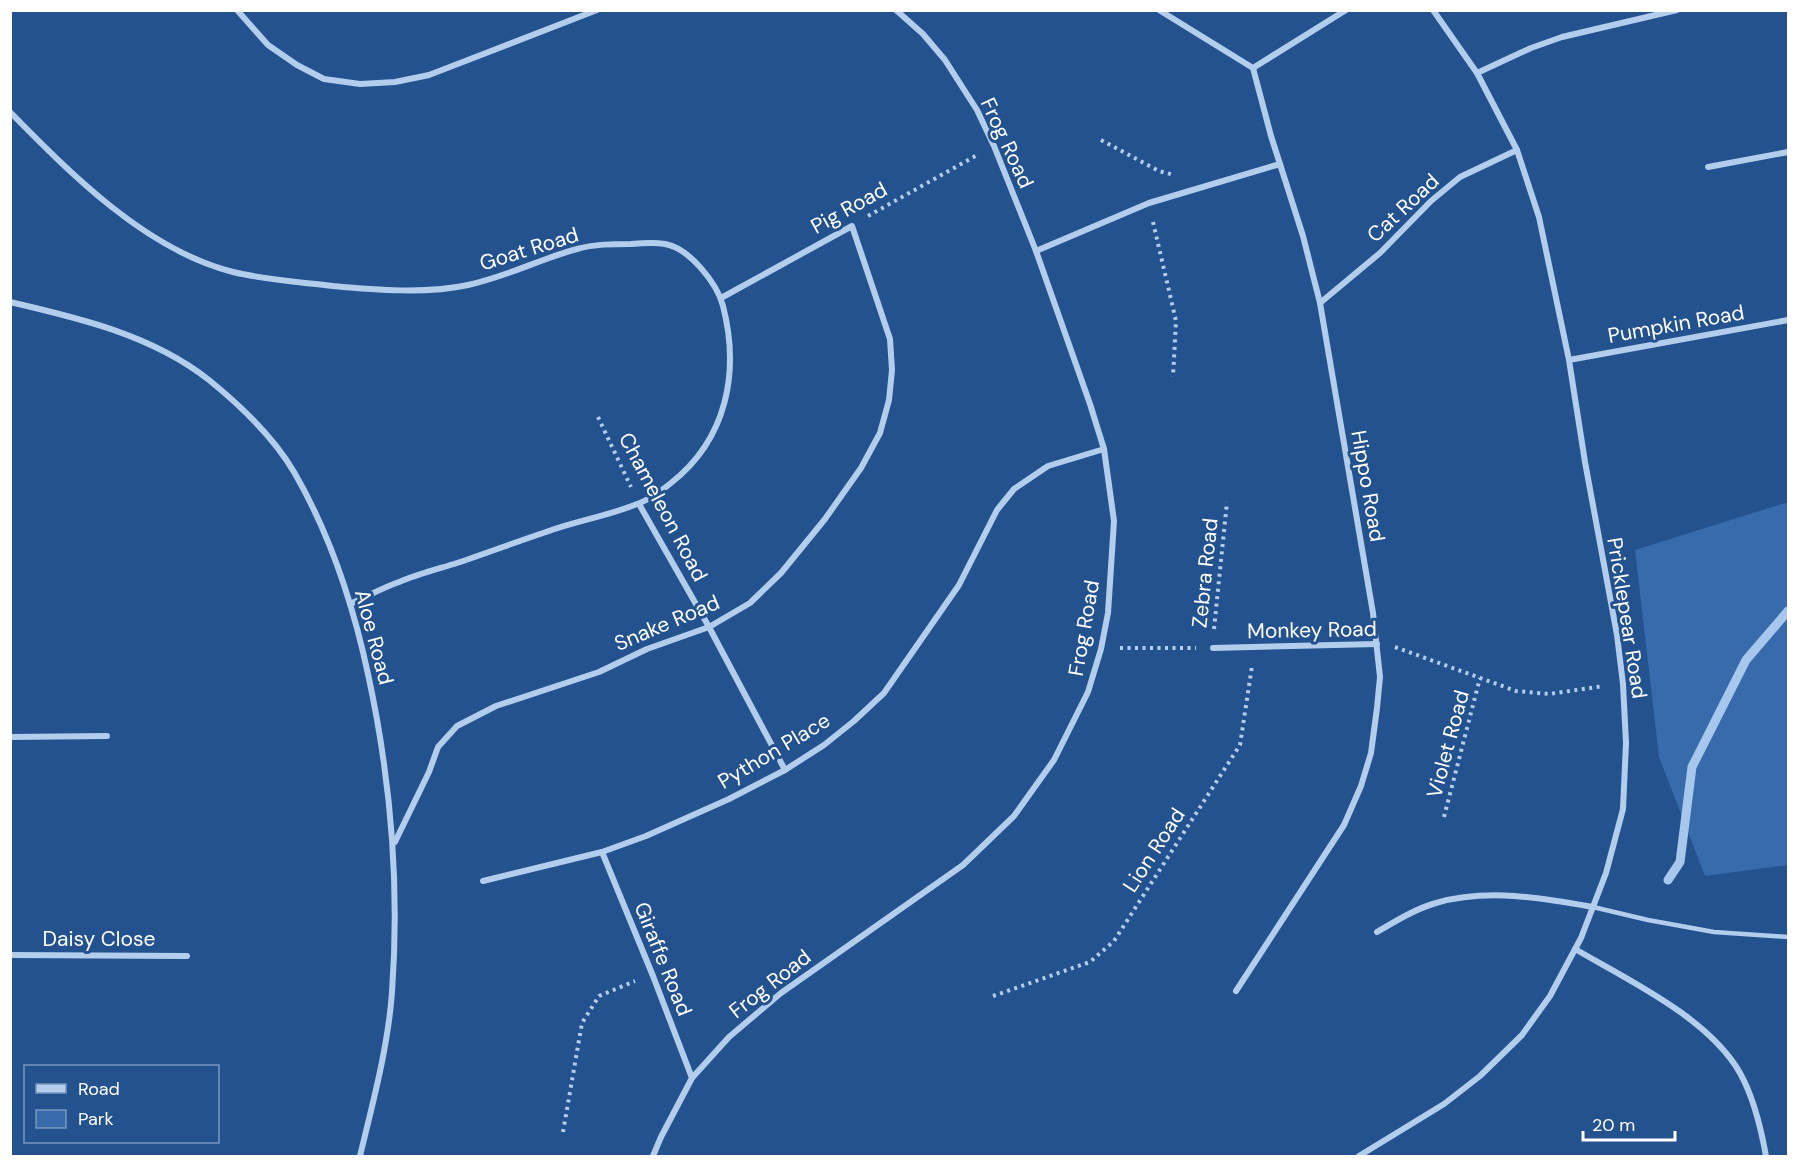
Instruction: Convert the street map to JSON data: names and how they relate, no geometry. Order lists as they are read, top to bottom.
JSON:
{
  "streets": {
    "street": [
      "Frog Road",
      "Pig Road",
      "Cat Road",
      "Goat Road",
      "Pumpkin Road",
      "Hippo Road",
      "Chameleon Road",
      "Pricklepear Road",
      "Snake Road",
      "Monkey Road",
      "Aloe Road",
      "Python Place",
      "Daisy Close",
      "Giraffe Road"
    ],
    "path": ["Zebra Road", "Violet Road", "Lion Road"]
  },
  "crossings": [
    ["Frog Road", "Pig Road"],
    ["Frog Road", "Python Place"],
    ["Frog Road", "Giraffe Road"],
    ["Pig Road", "Goat Road"],
    ["Pig Road", "Snake Road"],
    ["Cat Road", "Hippo Road"],
    ["Cat Road", "Pricklepear Road"],
    ["Goat Road", "Chameleon Road"],
    ["Goat Road", "Aloe Road"],
    ["Pumpkin Road", "Pricklepear Road"],
    ["Hippo Road", "Monkey Road"],
    ["Chameleon Road", "Snake Road"],
    ["Chameleon Road", "Python Place"],
    ["Zebra Road", "Monkey Road"],
    ["Pricklepear Road", "Monkey Road"],
    ["Snake Road", "Aloe Road"],
    ["Monkey Road", "Violet Road"],
    ["Monkey Road", "Lion Road"],
    ["Python Place", "Giraffe Road"]
  ],
  "legend": ["Road", "Park"],
  "scale_bar": "20 m"
}
